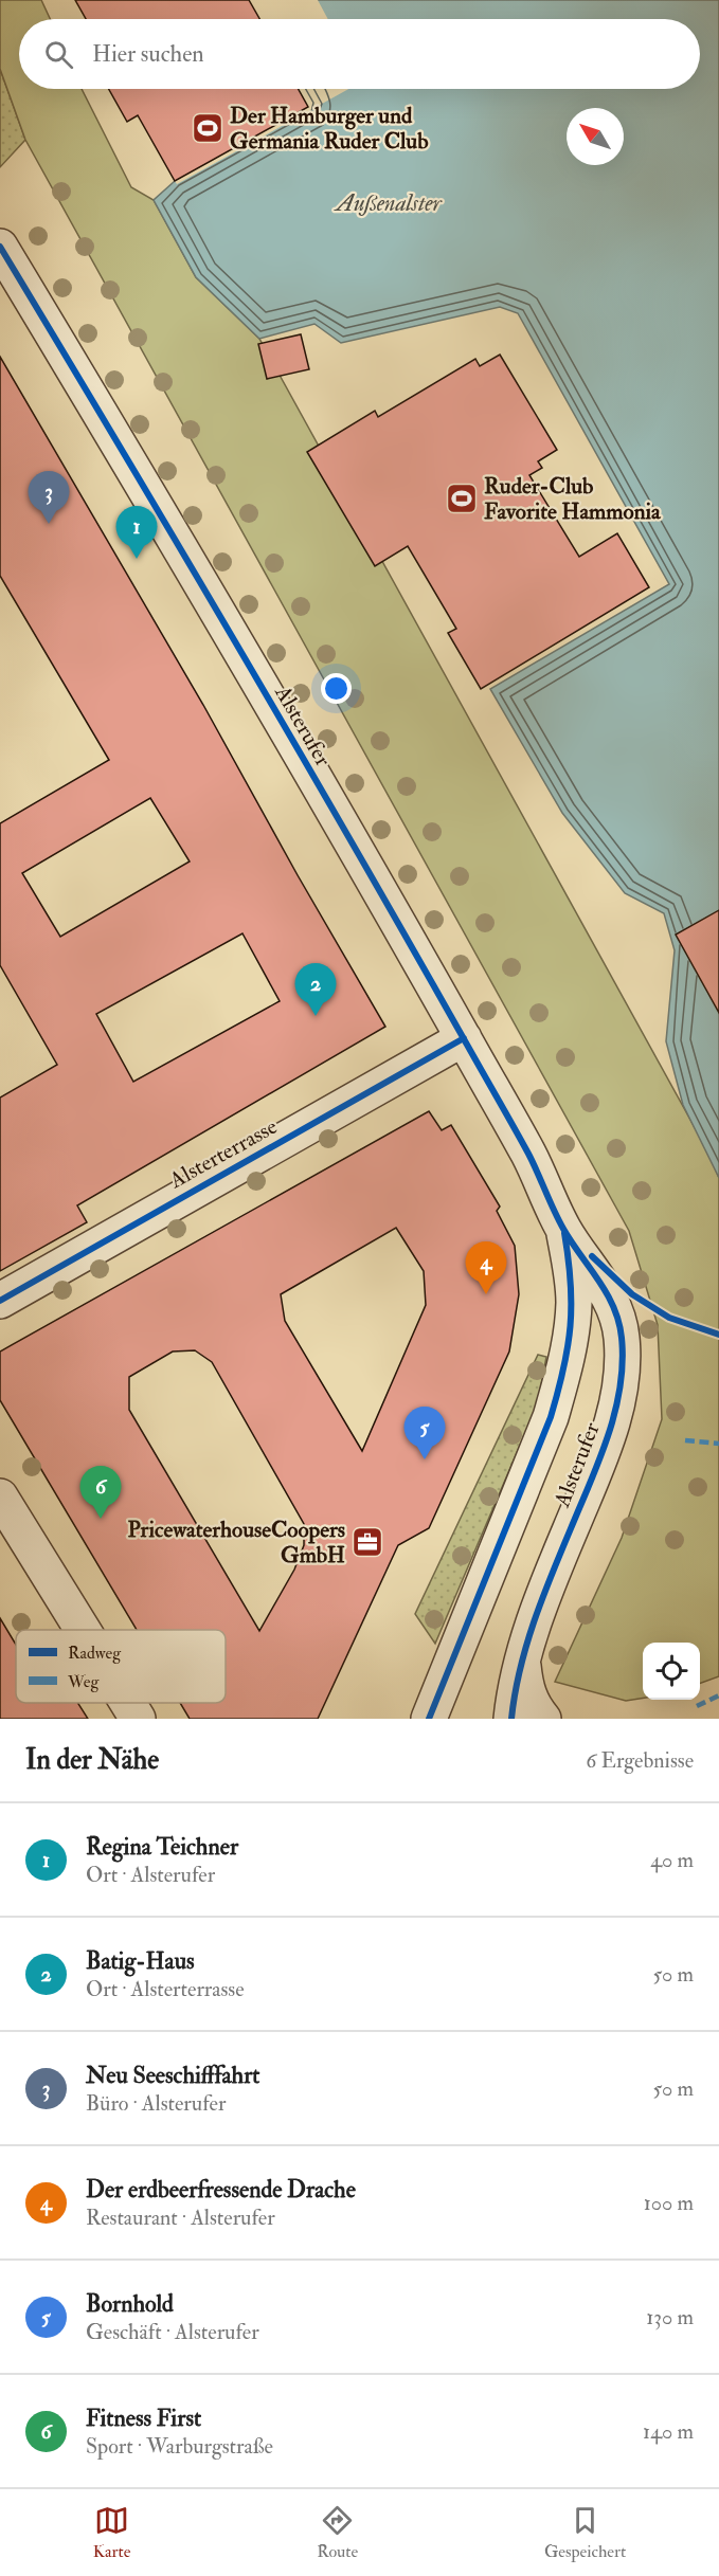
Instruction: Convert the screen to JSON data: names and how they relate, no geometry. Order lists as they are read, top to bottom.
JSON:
{
  "streets": {
    "street": ["Alsterufer", "Alsterterrasse"]
  },
  "crossings": [
    ["Alsterufer", "Alsterterrasse"]
  ],
  "water": ["Außenalster"],
  "places": {
    "sports": ["Der Hamburger und Germania Ruder Club", "Ruder-Club Favorite Hammonia"],
    "office": ["PricewaterhouseCoopers GmbH"]
  },
  "legend": ["Radweg", "Weg"],
  "north": "top left",
  "page": {
    "search": "Hier suchen",
    "pins": [
      "3",
      "1",
      "2",
      "4",
      "5",
      "6"
    ],
    "heading": ["In der Nähe", "6 Ergebnisse"],
    "list": [
      {
        "mark": "1",
        "name": "Regina Teichner",
        "note": "Ort · Alsterufer",
        "value": "40 m"
      },
      {
        "mark": "2",
        "name": "Batig-Haus",
        "note": "Ort · Alsterterrasse",
        "value": "50 m"
      },
      {
        "mark": "3",
        "name": "Neu Seeschifffahrt",
        "note": "Büro · Alsterufer",
        "value": "50 m"
      },
      {
        "mark": "4",
        "name": "Der erdbeerfressende Drache",
        "note": "Restaurant · Alsterufer",
        "value": "100 m"
      },
      {
        "mark": "5",
        "name": "Bornhold",
        "note": "Geschäft · Alsterufer",
        "value": "130 m"
      },
      {
        "mark": "6",
        "name": "Fitness First",
        "note": "Sport · Warburgstraße",
        "value": "140 m"
      }
    ],
    "nav": ["Karte", "Route", "Gespeichert"]
  }
}
